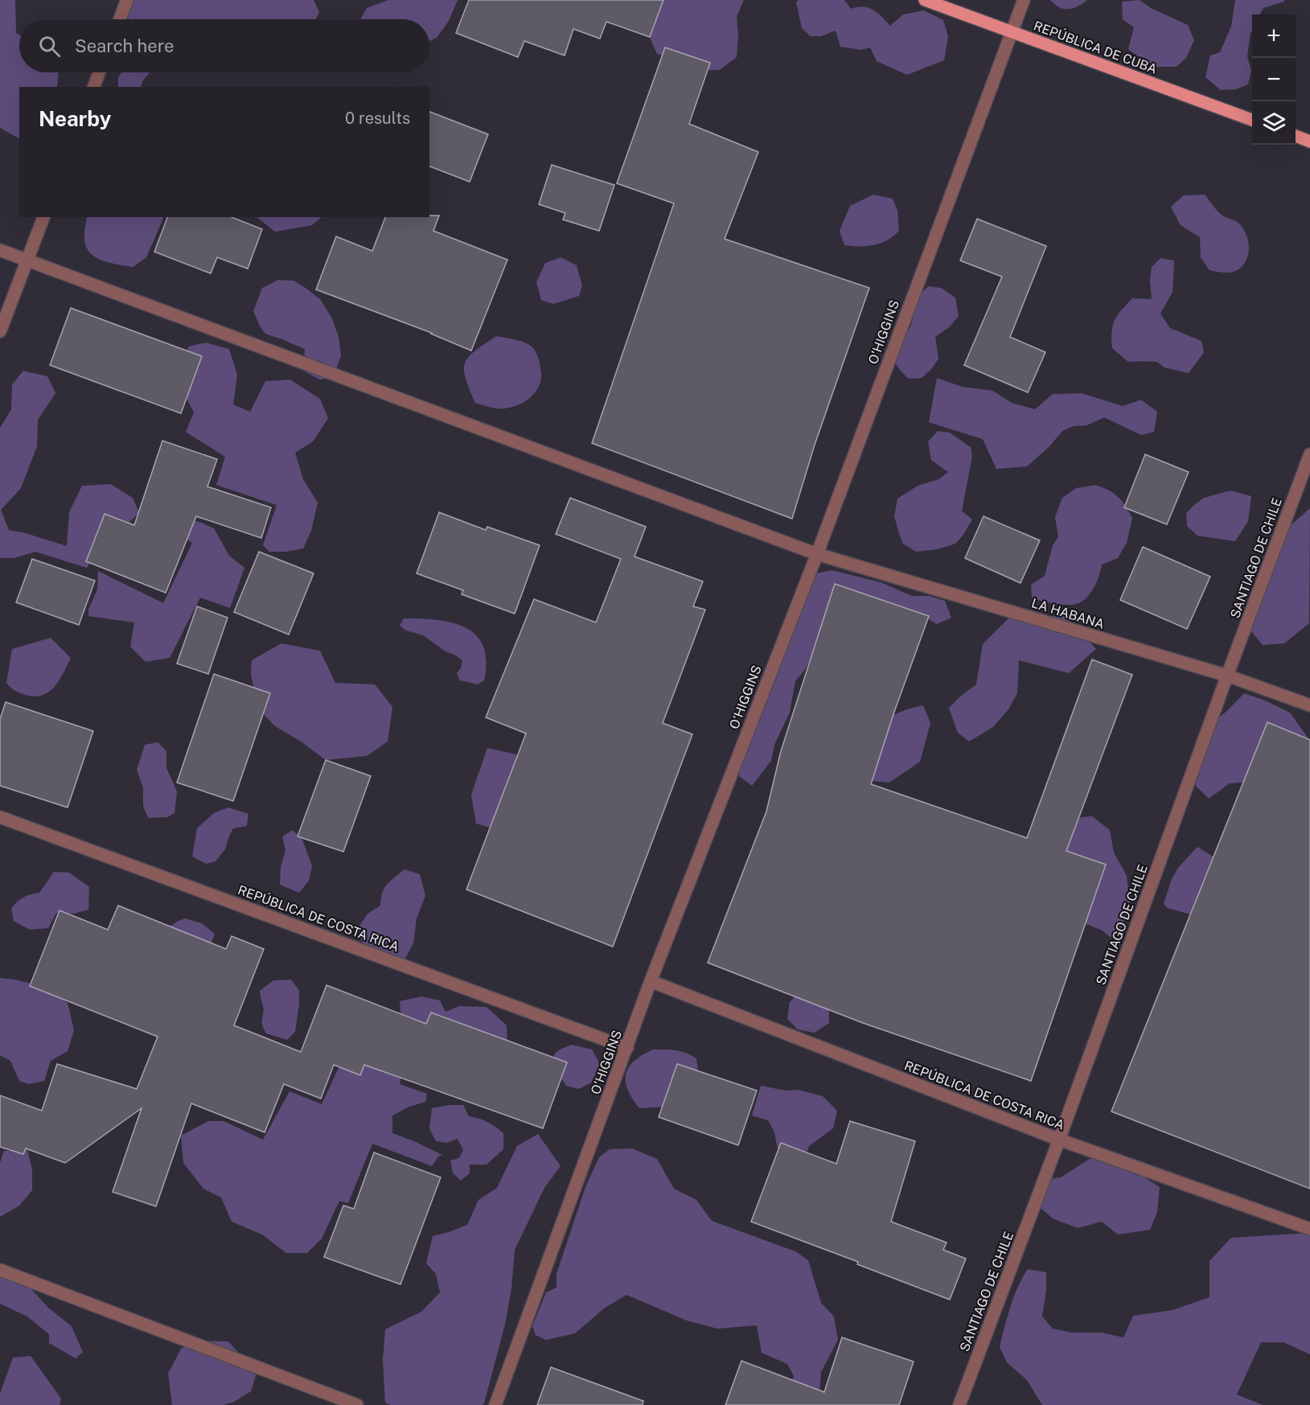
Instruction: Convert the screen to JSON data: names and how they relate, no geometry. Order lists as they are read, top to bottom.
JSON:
{
  "streets": {
    "main road": ["REPÚBLICA DE CUBA"],
    "street": [
      "O'HIGGINS",
      "SANTIAGO DE CHILE",
      "LA HABANA",
      "REPÚBLICA DE COSTA RICA"
    ]
  },
  "crossings": [
    ["REPÚBLICA DE CUBA", "O'HIGGINS"],
    ["O'HIGGINS", "LA HABANA"],
    ["O'HIGGINS", "REPÚBLICA DE COSTA RICA"],
    ["SANTIAGO DE CHILE", "LA HABANA"],
    ["SANTIAGO DE CHILE", "REPÚBLICA DE COSTA RICA"]
  ],
  "page": {
    "map_buttons": ["+", "−"],
    "search": "Search here",
    "heading": ["Nearby", "0 results"]
  }
}
